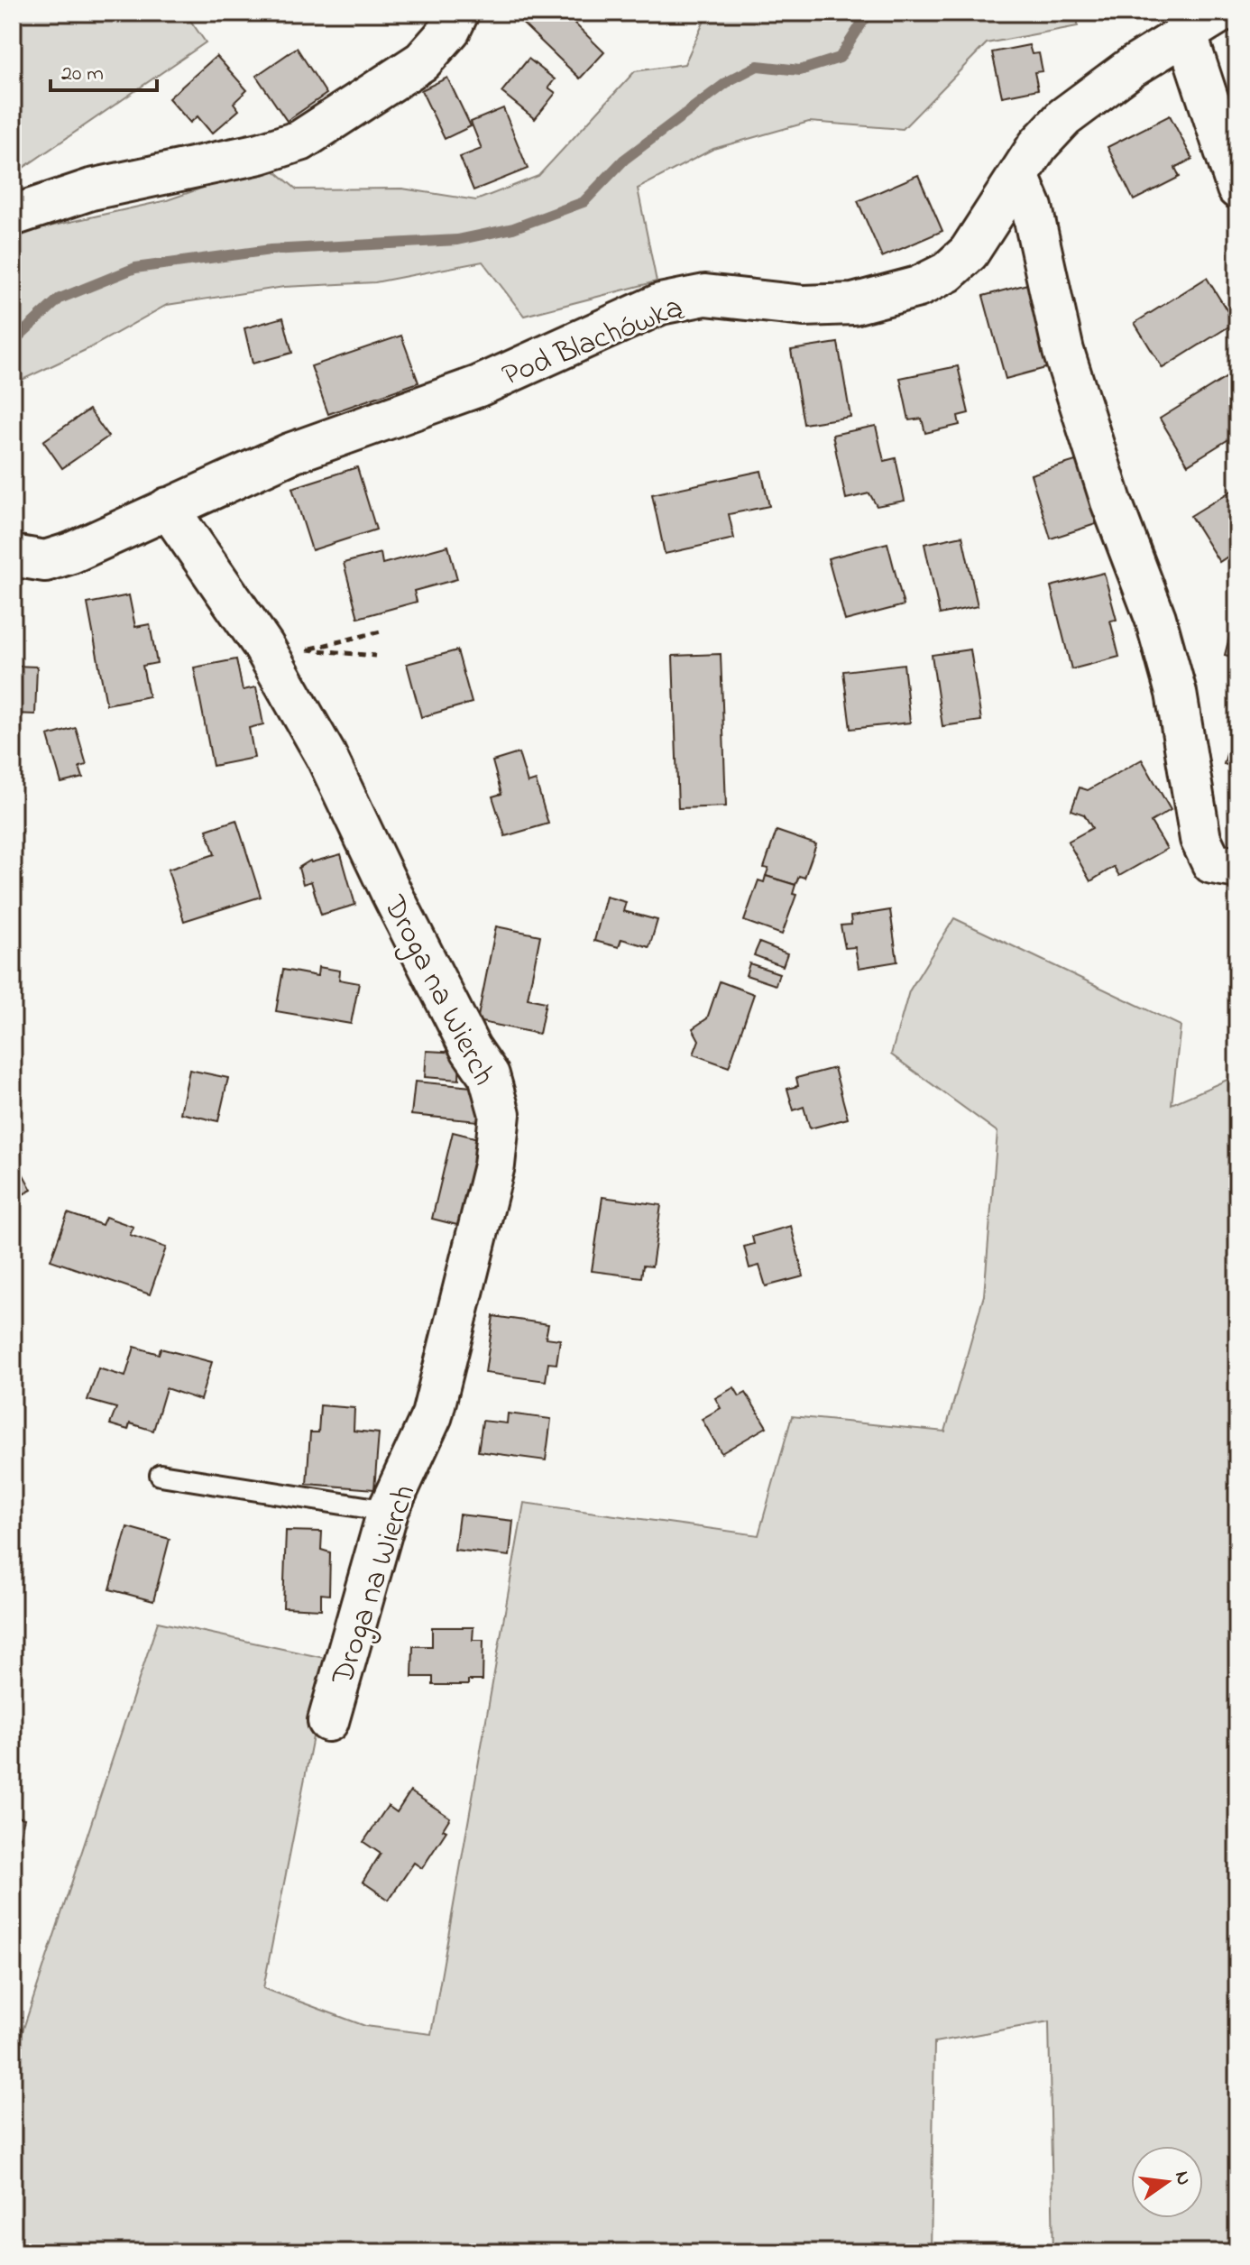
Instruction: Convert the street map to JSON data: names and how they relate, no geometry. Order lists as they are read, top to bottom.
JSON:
{
  "streets": {
    "street": ["Pod Blachówką", "Droga na Wierch"]
  },
  "crossings": [
    ["Pod Blachówką", "Droga na Wierch"]
  ],
  "scale_bar": "20 m",
  "north": "right"
}
